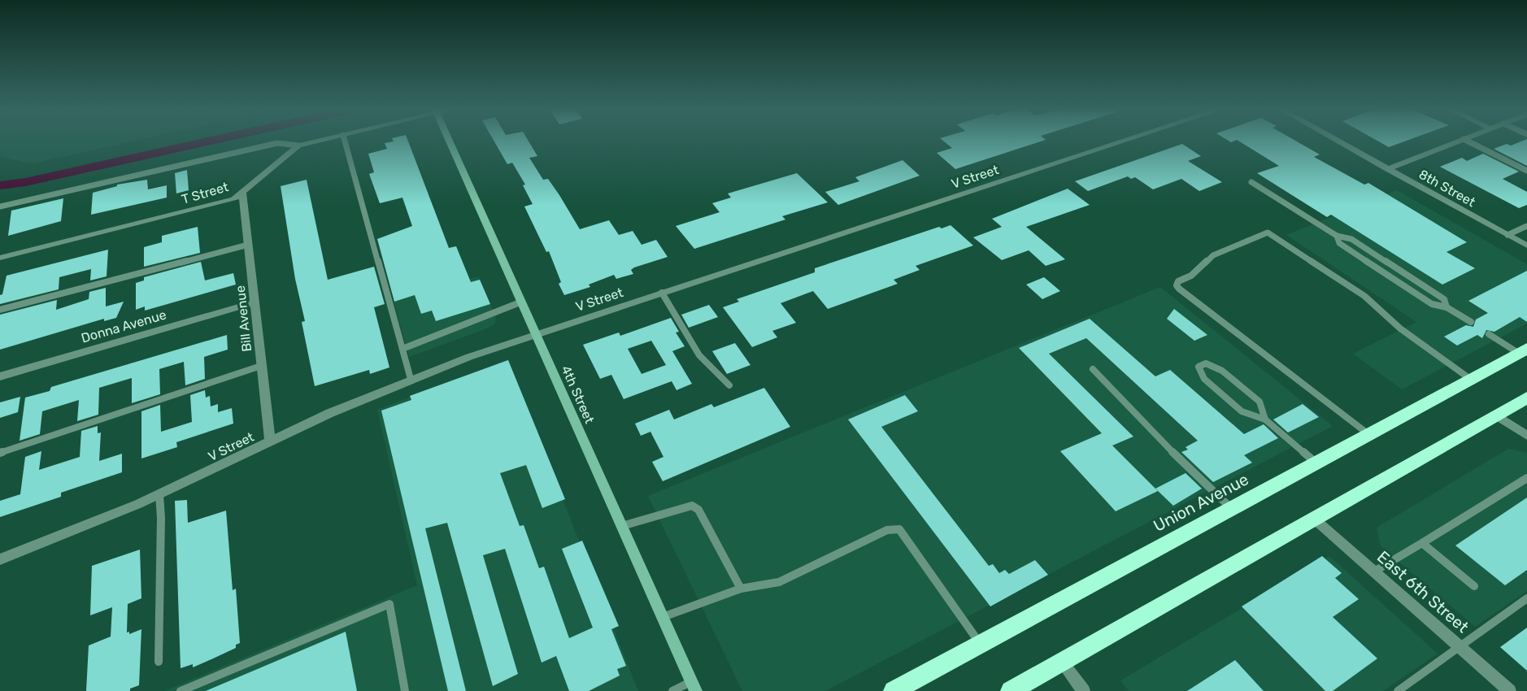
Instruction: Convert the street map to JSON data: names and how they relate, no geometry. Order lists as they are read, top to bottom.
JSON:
{
  "streets": {
    "highway": ["Union Avenue"],
    "street": [
      "V Street",
      "8th Street",
      "T Street",
      "Bill Avenue",
      "Donna Avenue",
      "4th Street",
      "East 6th Street"
    ]
  },
  "crossings": [
    ["V Street", "Bill Avenue"],
    ["V Street", "4th Street"],
    ["T Street", "Bill Avenue"],
    ["Bill Avenue", "Donna Avenue"]
  ]
}
